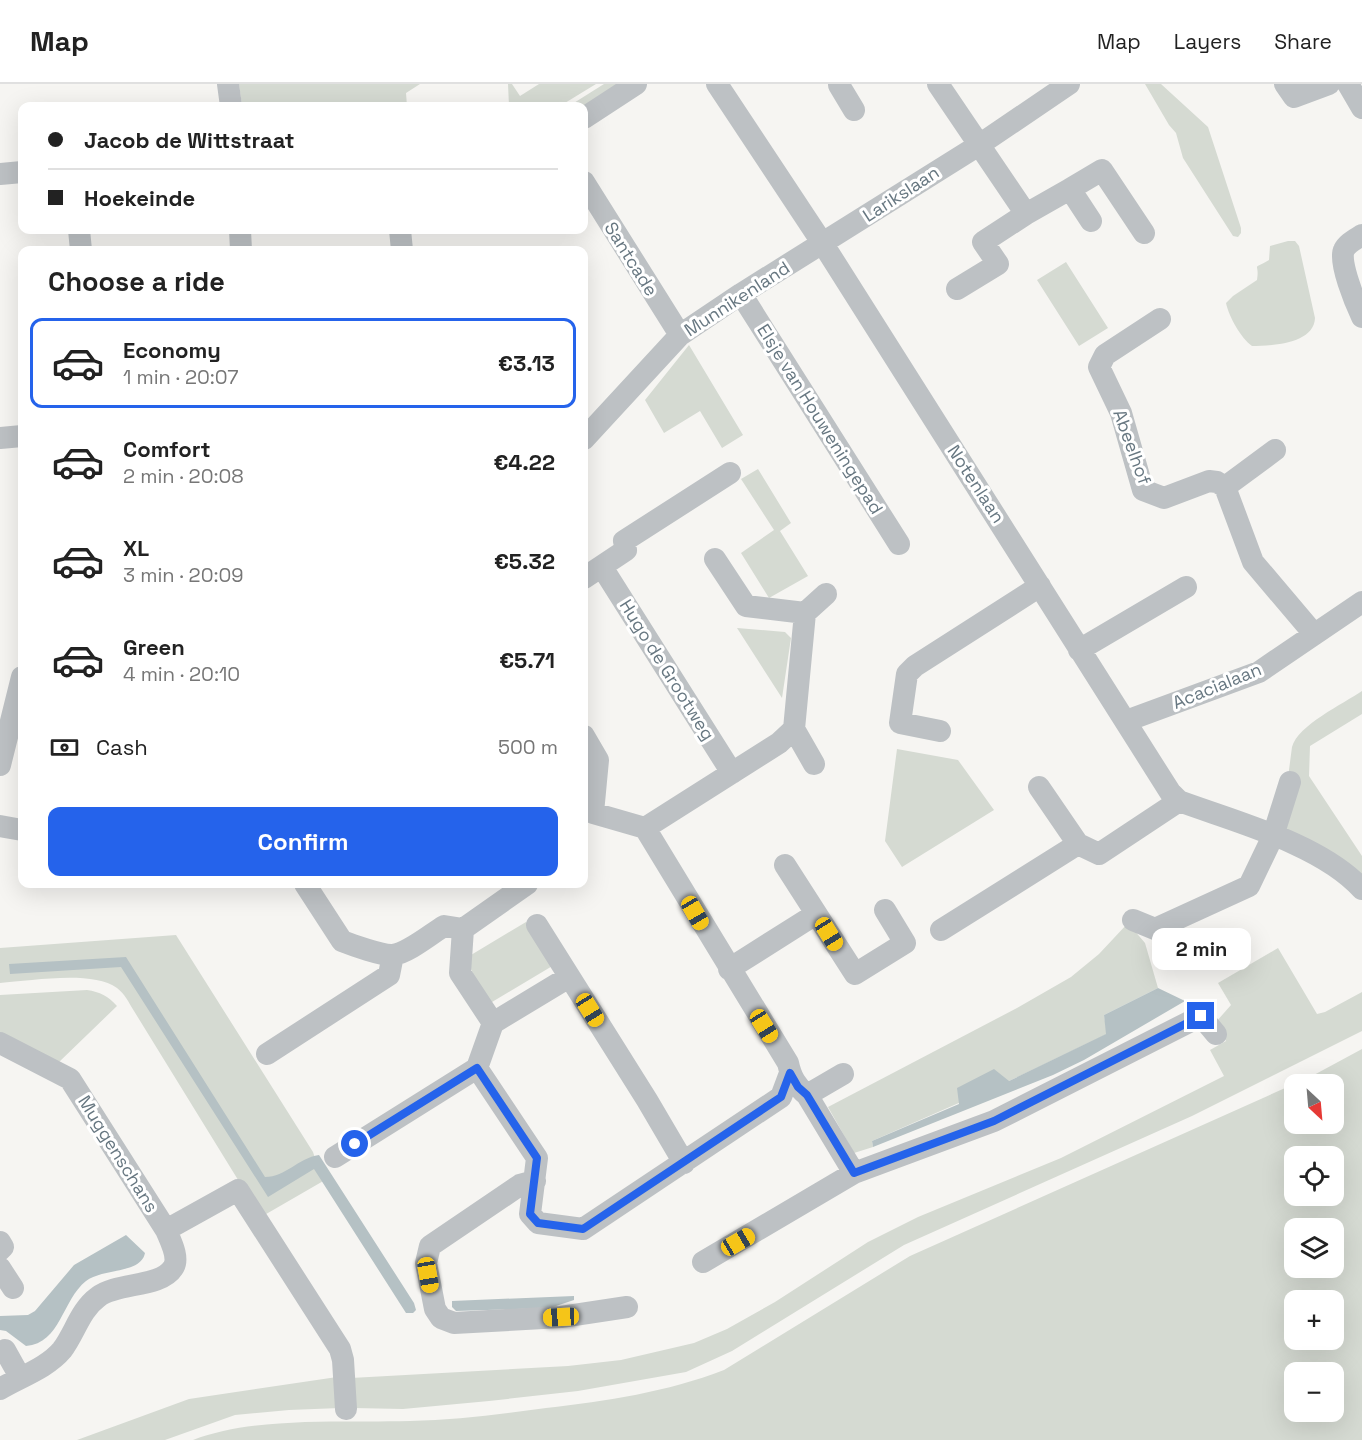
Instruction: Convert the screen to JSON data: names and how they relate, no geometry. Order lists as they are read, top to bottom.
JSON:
{
  "streets": {
    "street": [
      "Larikslaan",
      "Santcade",
      "Munnikenland",
      "Elsje van Houweningepad",
      "Abeelhof",
      "Notenlaan",
      "Hugo de Grootweg",
      "Acacialaan",
      "Muggenschans"
    ]
  },
  "crossings": [
    ["Larikslaan", "Munnikenland"],
    ["Larikslaan", "Notenlaan"],
    ["Santcade", "Munnikenland"],
    ["Munnikenland", "Elsje van Houweningepad"],
    ["Munnikenland", "Notenlaan"],
    ["Notenlaan", "Acacialaan"]
  ],
  "north": "bottom right",
  "page": {
    "header": "Map",
    "nav": ["Map", "Layers", "Share"],
    "banner": ["Jacob de Wittstraat", "Hoekeinde"],
    "heading": "Choose a ride",
    "list": [
      {
        "name": "Economy",
        "note": "1 min · 20:07",
        "value": "€3.13"
      },
      {
        "name": "Comfort",
        "note": "2 min · 20:08",
        "value": "€4.22"
      },
      {
        "name": "XL",
        "note": "3 min · 20:09",
        "value": "€5.32"
      },
      {
        "name": "Green",
        "note": "4 min · 20:10",
        "value": "€5.71"
      }
    ],
    "pay": ["Cash", "500 m"],
    "buttons": "Confirm",
    "bubble": "2 min",
    "map_buttons": ["+", "−"]
  }
}
